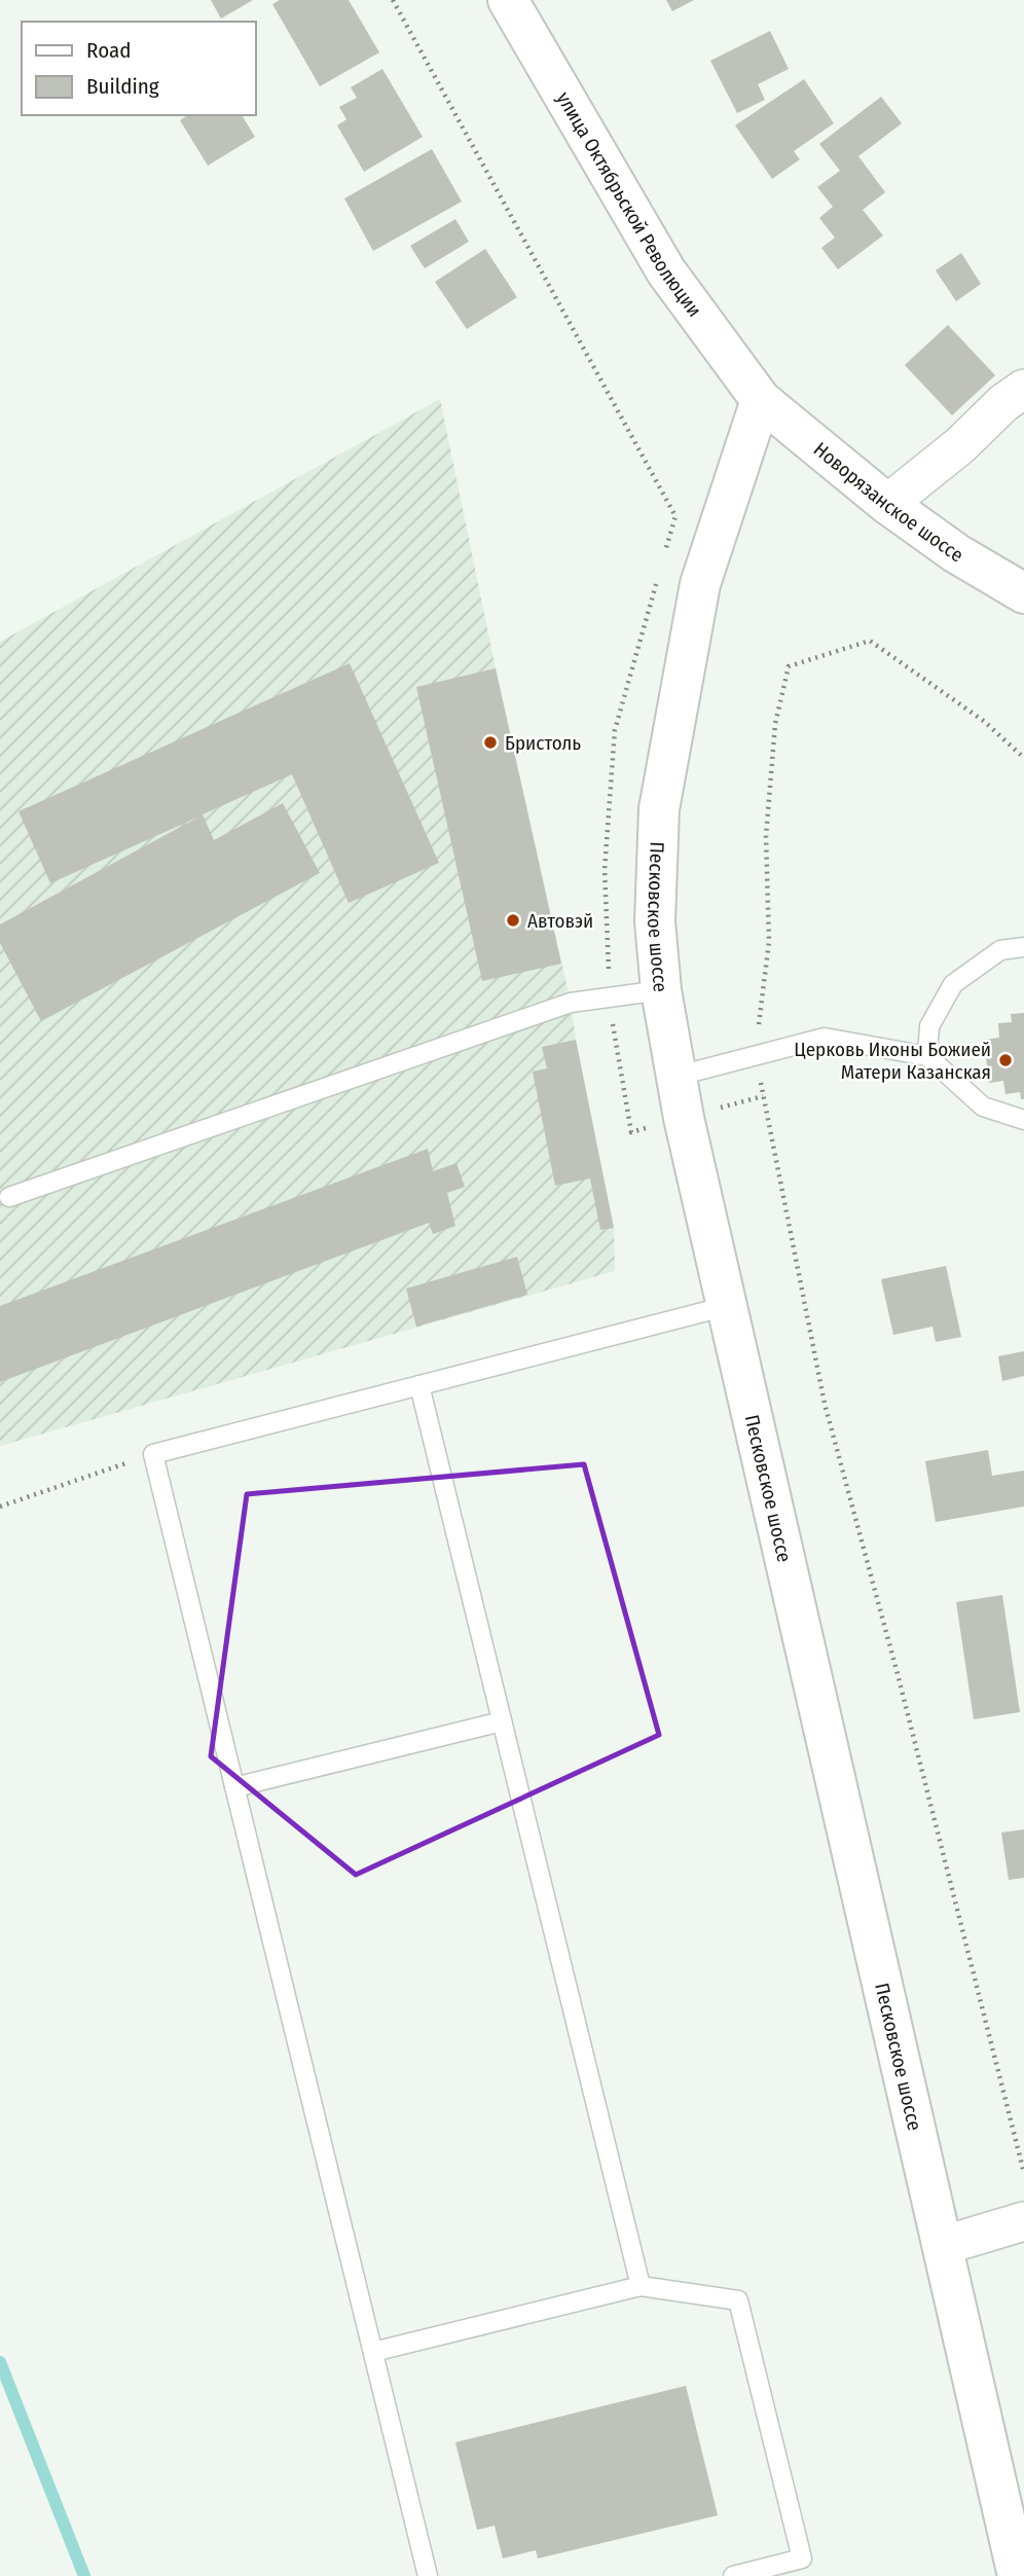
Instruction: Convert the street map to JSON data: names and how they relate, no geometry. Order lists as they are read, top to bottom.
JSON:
{
  "streets": {
    "street": ["улица Октябрьской Революции", "Новорязанское шоссе", "Песковское шоссе"]
  },
  "crossings": [
    ["улица Октябрьской Революции", "Новорязанское шоссе"],
    ["улица Октябрьской Революции", "Песковское шоссе"],
    ["Новорязанское шоссе", "Песковское шоссе"]
  ],
  "places": ["Бристоль", "Автовэй", "Церковь Иконы Божией Матери Казанская"],
  "legend": ["Road", "Building"]
}
